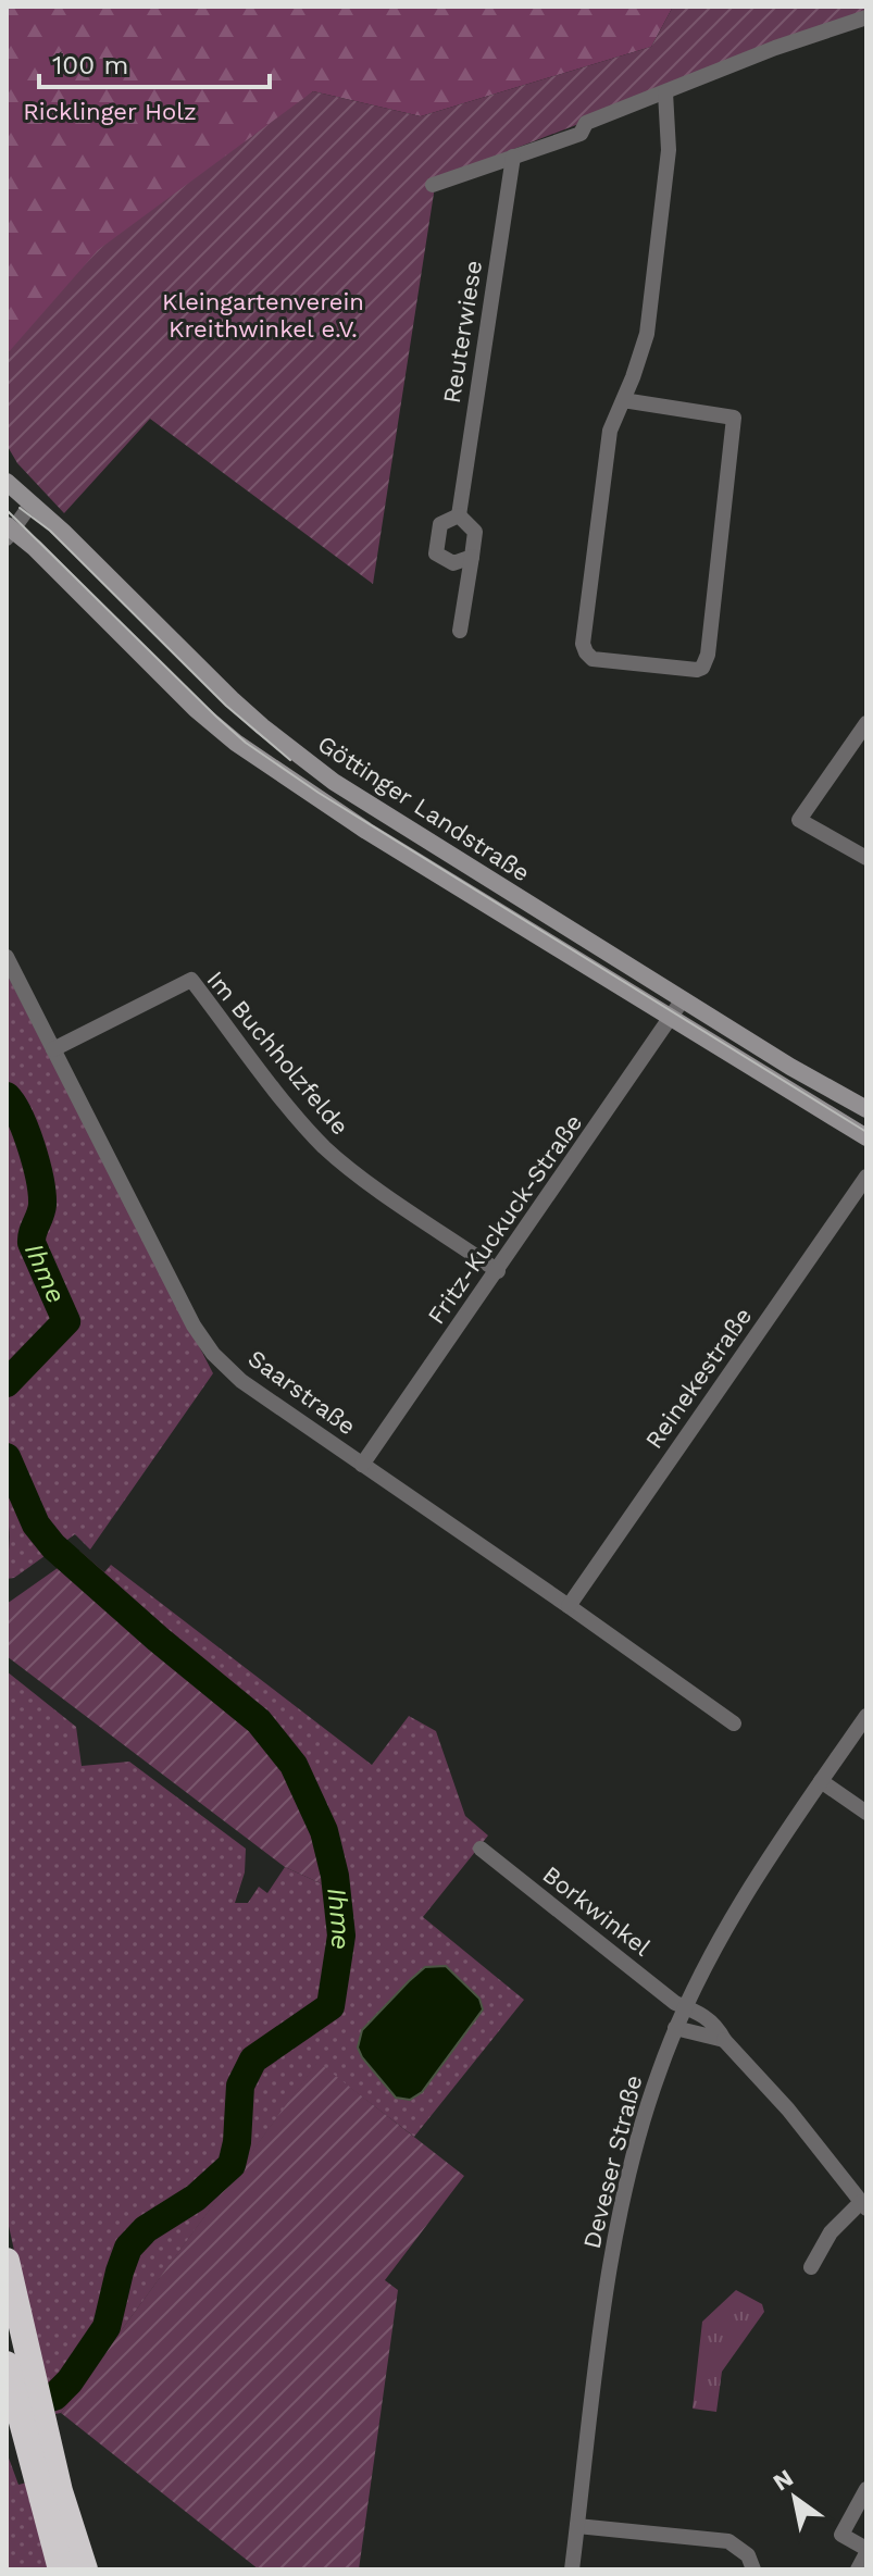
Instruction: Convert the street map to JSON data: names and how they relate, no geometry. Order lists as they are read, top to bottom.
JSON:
{
  "streets": {
    "street": [
      "Reuterwiese",
      "Göttinger Landstraße",
      "Im Buchholzfelde",
      "Fritz-Kuckuck-Straße",
      "Reinekestraße",
      "Saarstraße",
      "Borkwinkel",
      "Deveser Straße"
    ]
  },
  "crossings": [
    ["Göttinger Landstraße", "Fritz-Kuckuck-Straße"],
    ["Im Buchholzfelde", "Fritz-Kuckuck-Straße"],
    ["Im Buchholzfelde", "Saarstraße"],
    ["Fritz-Kuckuck-Straße", "Saarstraße"],
    ["Reinekestraße", "Saarstraße"],
    ["Borkwinkel", "Deveser Straße"]
  ],
  "water": ["Ihme"],
  "parks": ["Ricklinger Holz", "Kleingartenverein Kreithwinkel e.V."],
  "scale_bar": "100 m",
  "north": "top left"
}
